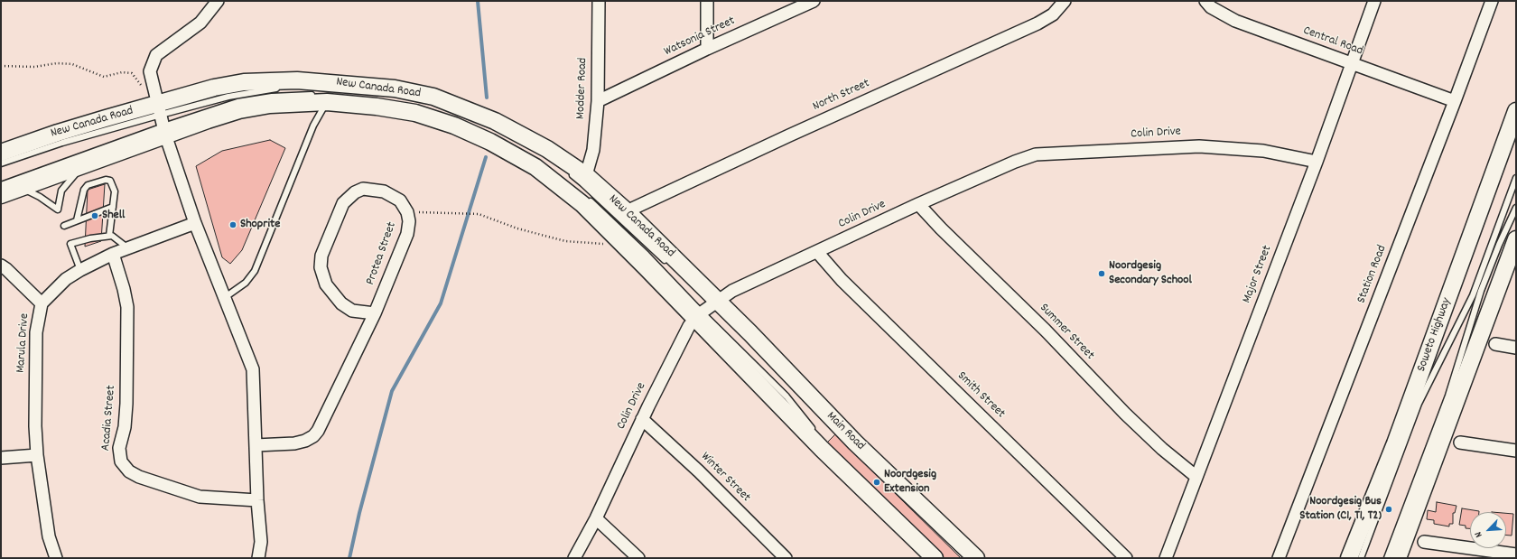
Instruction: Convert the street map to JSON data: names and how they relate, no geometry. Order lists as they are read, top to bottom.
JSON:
{
  "streets": {
    "main road": ["New Canada Road", "Soweto Highway", "Main Road"],
    "street": [
      "Watsonia Street",
      "Central Road",
      "Modder Road",
      "North Street",
      "Colin Drive",
      "Protea Street",
      "Major Street",
      "Station Road",
      "Summer Street",
      "Marula Drive",
      "Smith Street",
      "Acadia Street",
      "Winter Street"
    ]
  },
  "crossings": [
    ["Watsonia Street", "Modder Road"],
    ["Central Road", "Major Street"],
    ["Central Road", "Station Road"],
    ["New Canada Road", "Modder Road"],
    ["New Canada Road", "North Street"],
    ["New Canada Road", "Colin Drive"],
    ["New Canada Road", "Main Road"],
    ["Colin Drive", "Major Street"],
    ["Colin Drive", "Summer Street"],
    ["Colin Drive", "Smith Street"],
    ["Colin Drive", "Main Road"],
    ["Colin Drive", "Winter Street"],
    ["Major Street", "Summer Street"],
    ["Marula Drive", "Acadia Street"]
  ],
  "places": [
    "Shell",
    "Shoprite",
    "Noordgesig Secondary School",
    "Noordgesig Extension",
    "Noordgesig Bus Station (C1, T1, T2)"
  ],
  "north": "bottom left"
}
